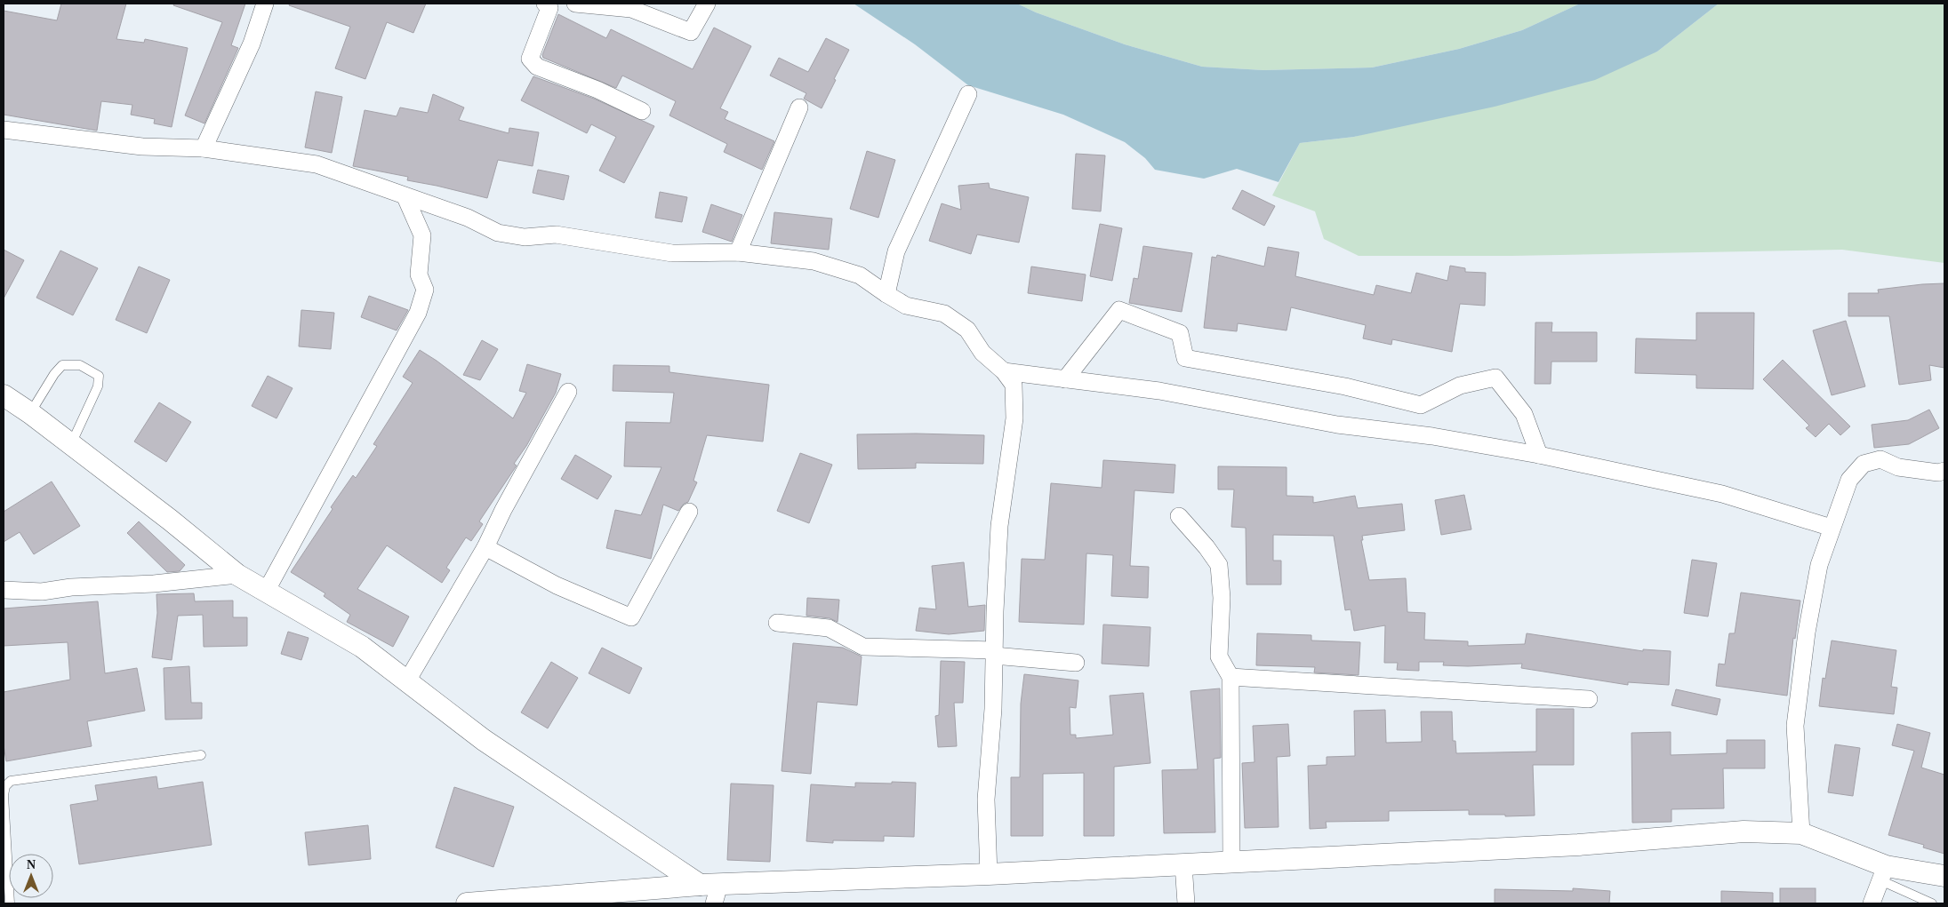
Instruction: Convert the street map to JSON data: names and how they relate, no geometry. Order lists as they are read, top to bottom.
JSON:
{
  "north": "top"
}
